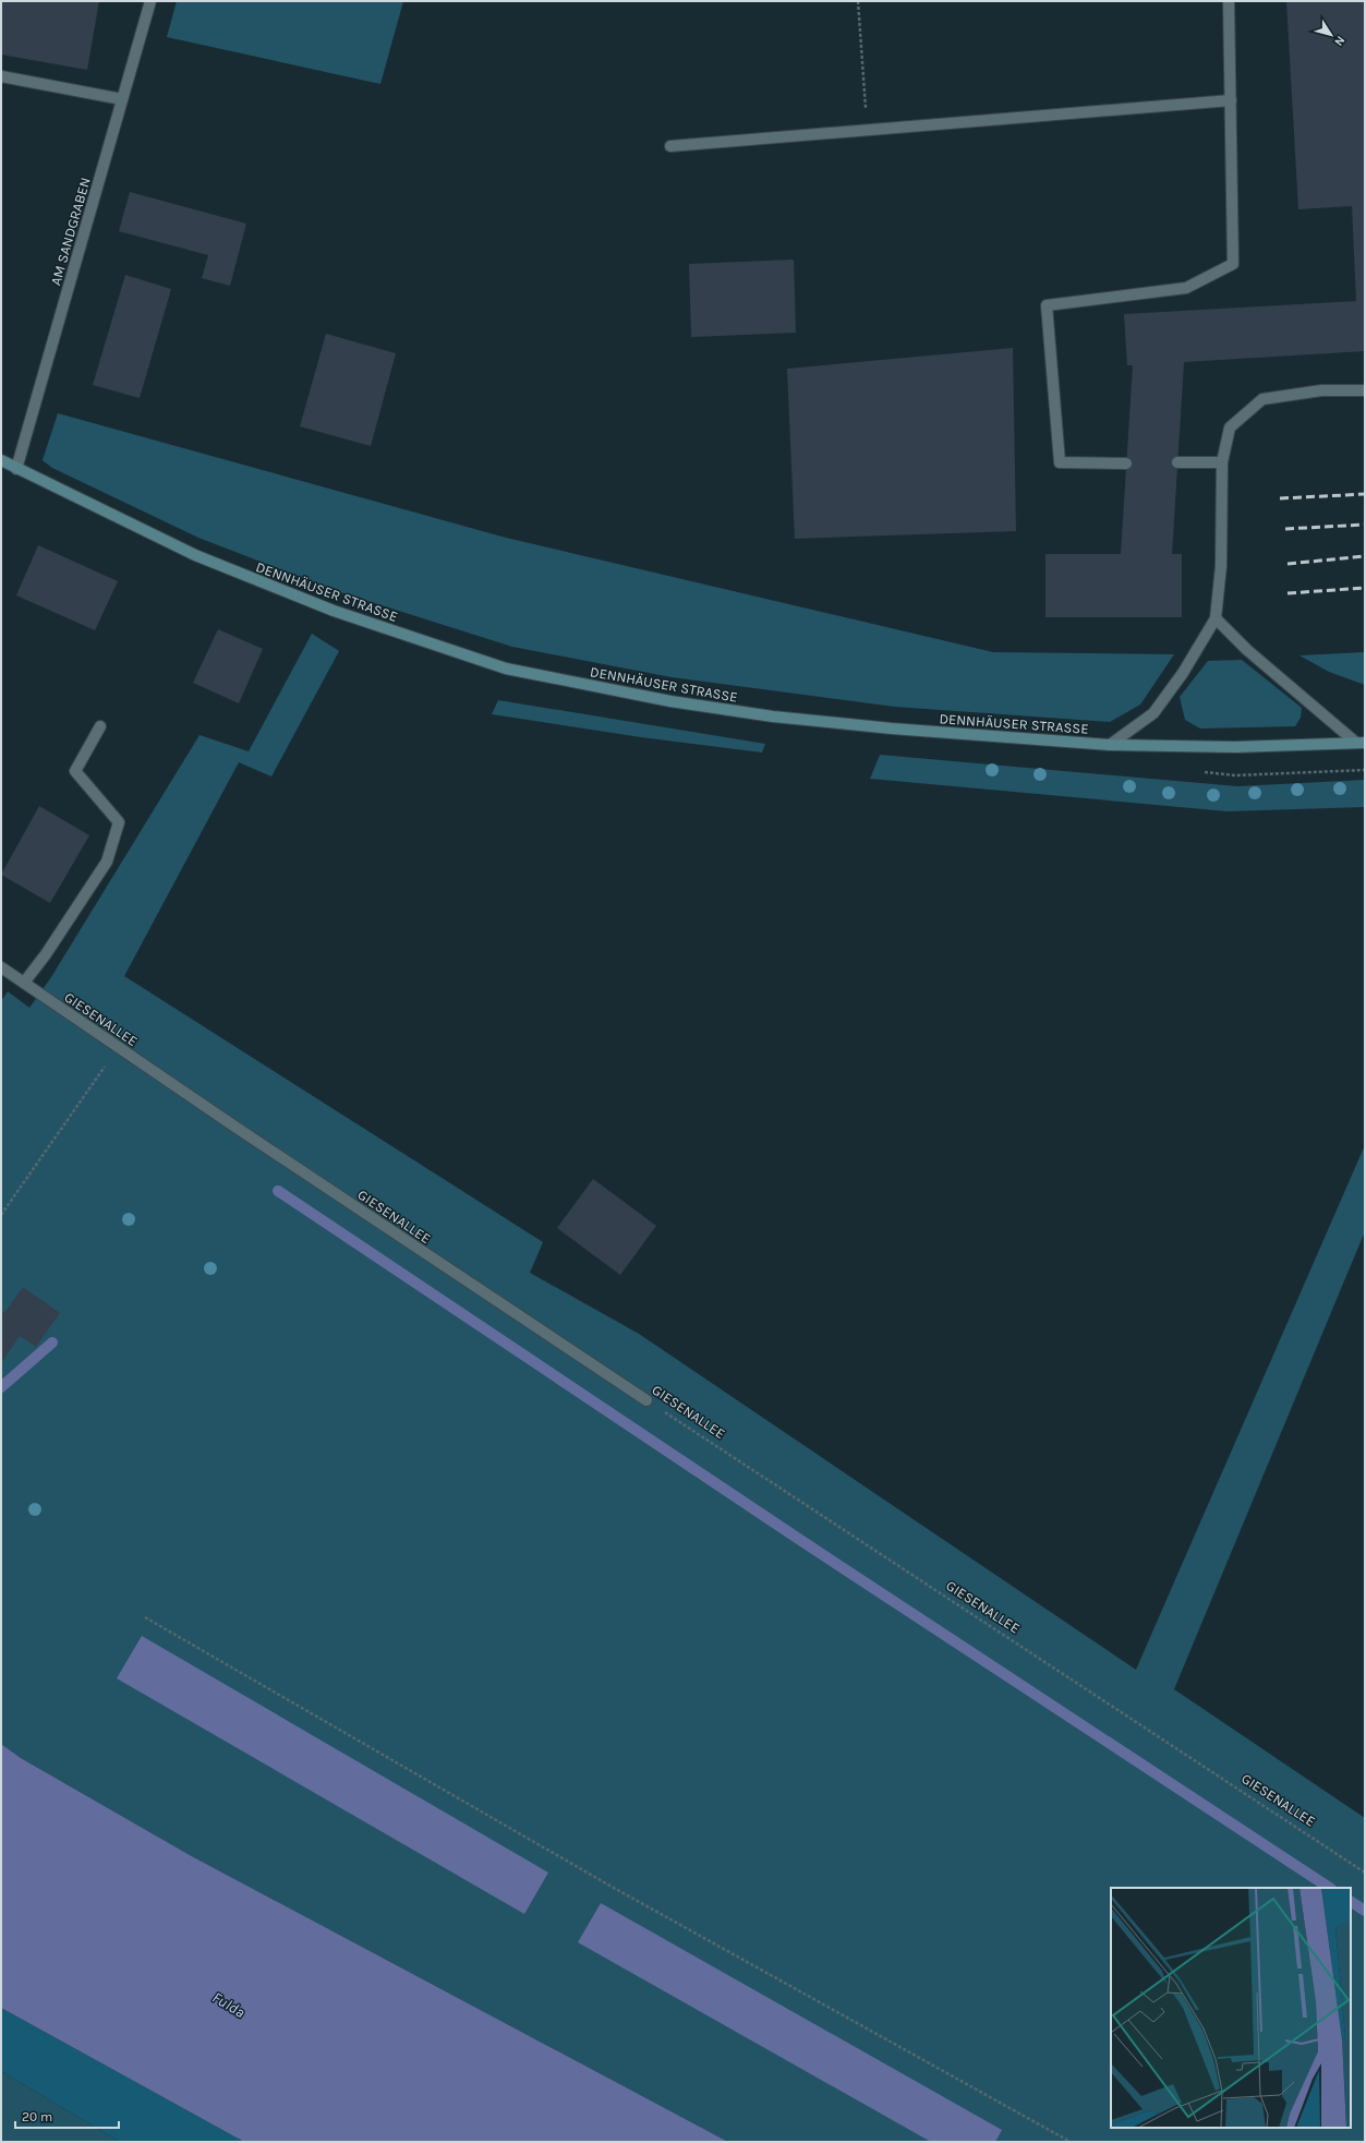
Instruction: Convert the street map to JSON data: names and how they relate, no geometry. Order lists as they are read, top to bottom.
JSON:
{
  "streets": {
    "street": ["AM SANDGRABEN", "DENNHÄUSER STRASSE", "GIESENALLEE"]
  },
  "crossings": [
    ["AM SANDGRABEN", "DENNHÄUSER STRASSE"]
  ],
  "water": ["Fulda"],
  "scale_bar": "20 m",
  "north": "bottom right"
}
